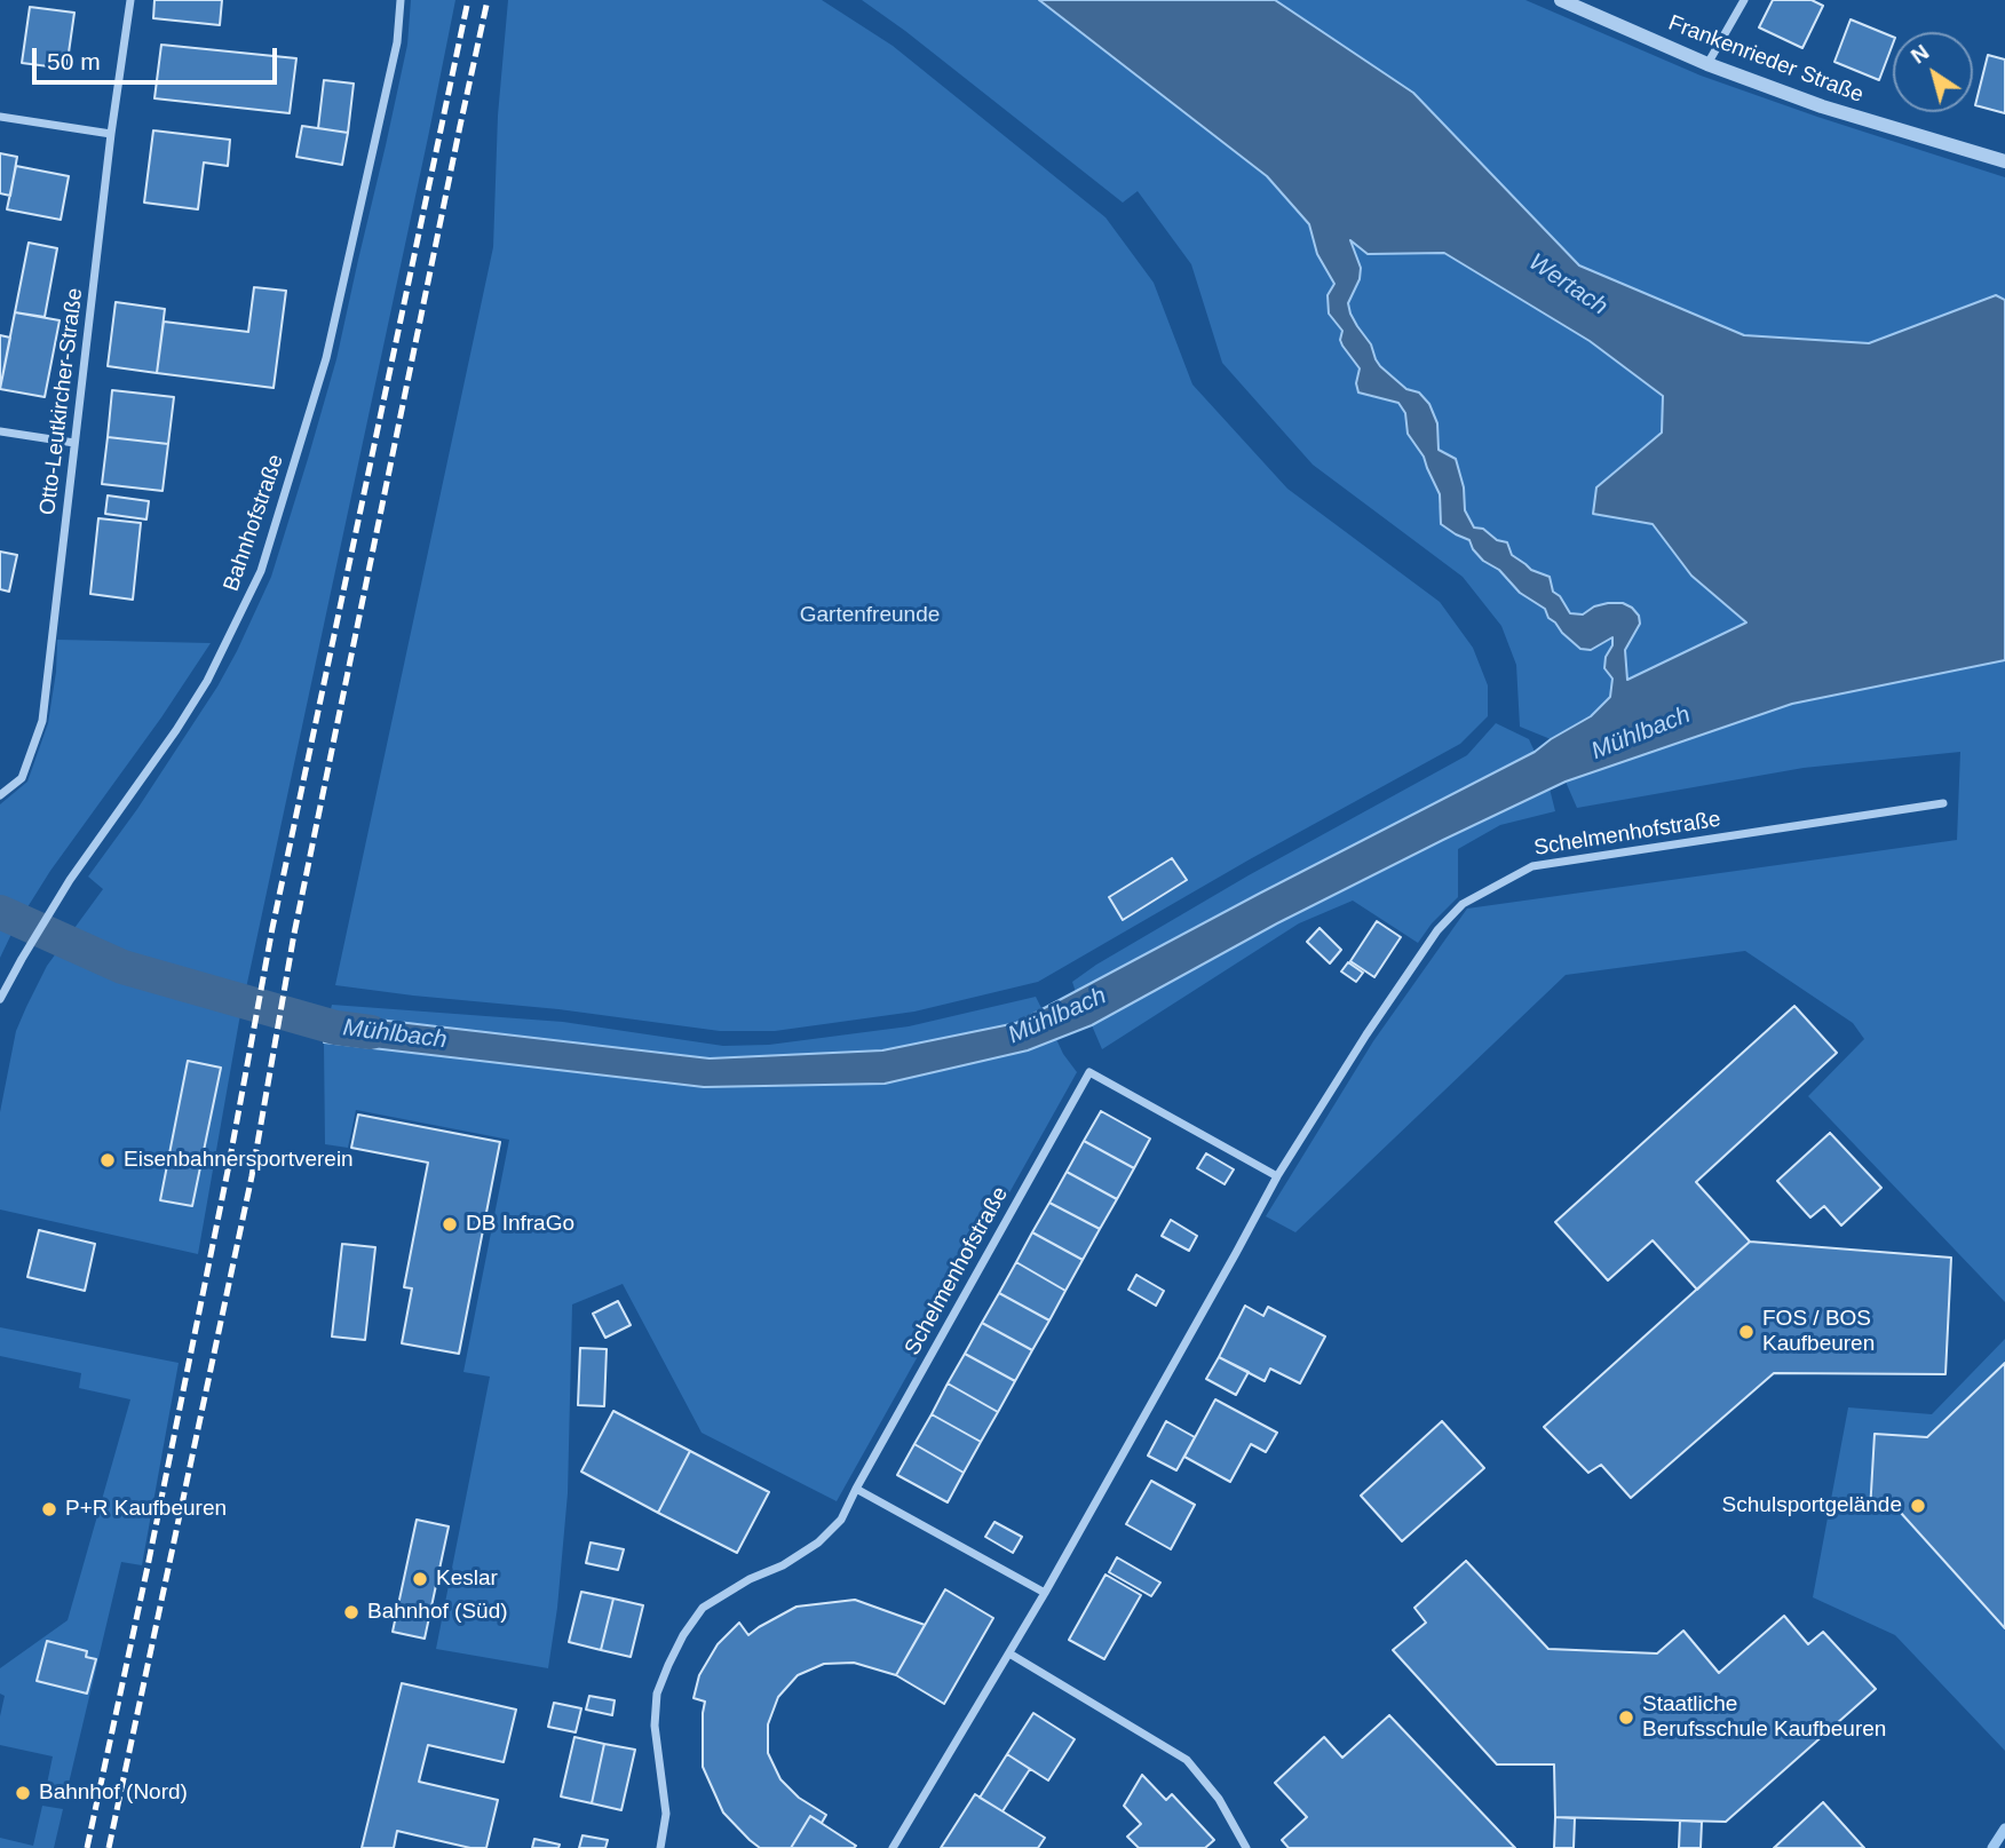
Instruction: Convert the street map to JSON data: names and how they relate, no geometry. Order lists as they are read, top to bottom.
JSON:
{
  "streets": {
    "street": [
      "Frankenrieder Straße",
      "Otto-Leutkircher-Straße",
      "Bahnhofstraße",
      "Schelmenhofstraße"
    ]
  },
  "water": ["Wertach", "Mühlbach"],
  "parks": ["Gartenfreunde"],
  "places": [
    "Eisenbahnersportverein",
    "DB InfraGo",
    "FOS / BOS Kaufbeuren",
    "Schulsportgelände",
    "P+R Kaufbeuren",
    "Keslar",
    "Bahnhof (Süd)",
    "Staatliche Berufsschule Kaufbeuren",
    "Bahnhof (Nord)"
  ],
  "scale_bar": "50 m",
  "north": "top left"
}
